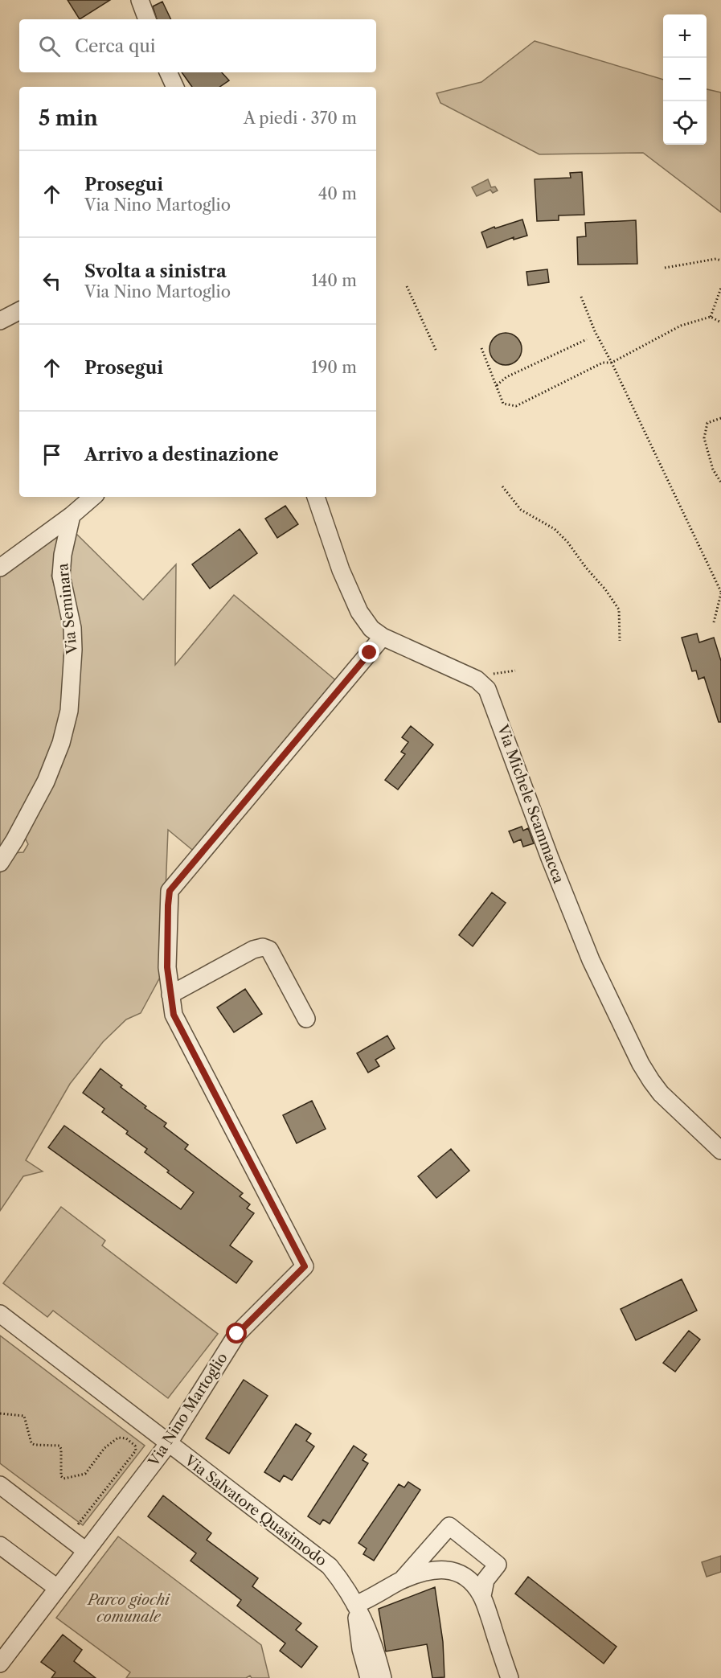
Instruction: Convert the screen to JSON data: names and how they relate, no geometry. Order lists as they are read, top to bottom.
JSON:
{
  "streets": {
    "street": [
      "Via Seminara",
      "Via Michele Scammacca",
      "Via Nino Martoglio",
      "Via Salvatore Quasimodo"
    ]
  },
  "crossings": [
    ["Via Nino Martoglio", "Via Salvatore Quasimodo"]
  ],
  "parks": ["Parco giochi comunale"],
  "page": {
    "map_buttons": ["+", "−"],
    "search": "Cerca qui",
    "heading": ["5 min", "A piedi · 370 m"],
    "list": [
      ["Prosegui", "Via Nino Martoglio", "40 m"],
      ["Svolta a sinistra", "Via Nino Martoglio", "140 m"],
      ["Prosegui", "190 m"],
      "Arrivo a destinazione"
    ]
  }
}
